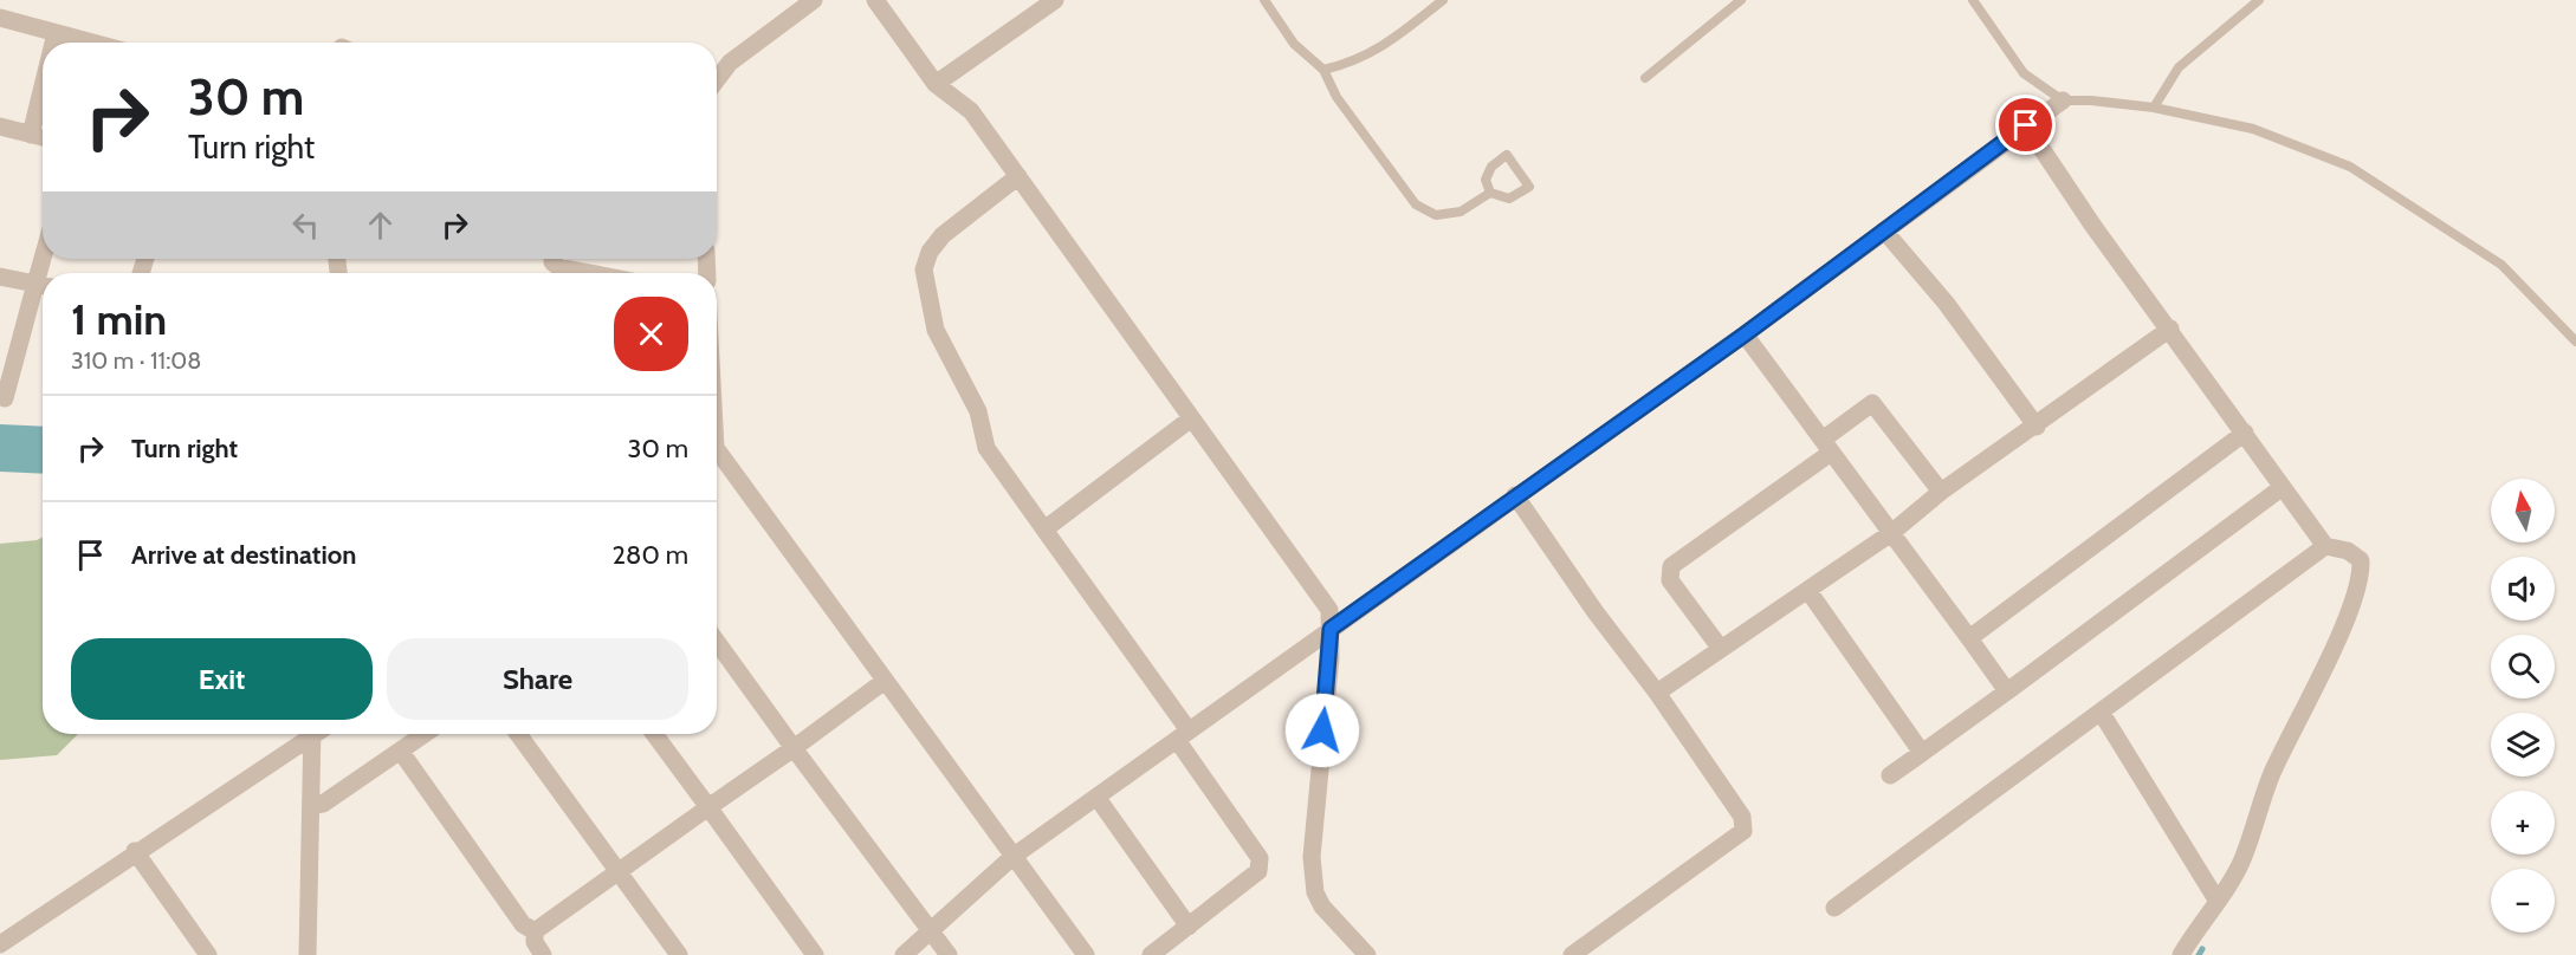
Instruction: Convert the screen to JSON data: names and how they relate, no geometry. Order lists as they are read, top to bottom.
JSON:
{
  "north": "top",
  "page": {
    "turn": ["30 m", "Turn right"],
    "heading": ["1 min", "310 m · 11:08"],
    "list": [
      {
        "name": "Turn right",
        "value": "30 m"
      },
      {
        "name": "Arrive at destination",
        "value": "280 m"
      }
    ],
    "map_buttons": ["+", "−"],
    "buttons": ["Exit", "Share"]
  }
}
